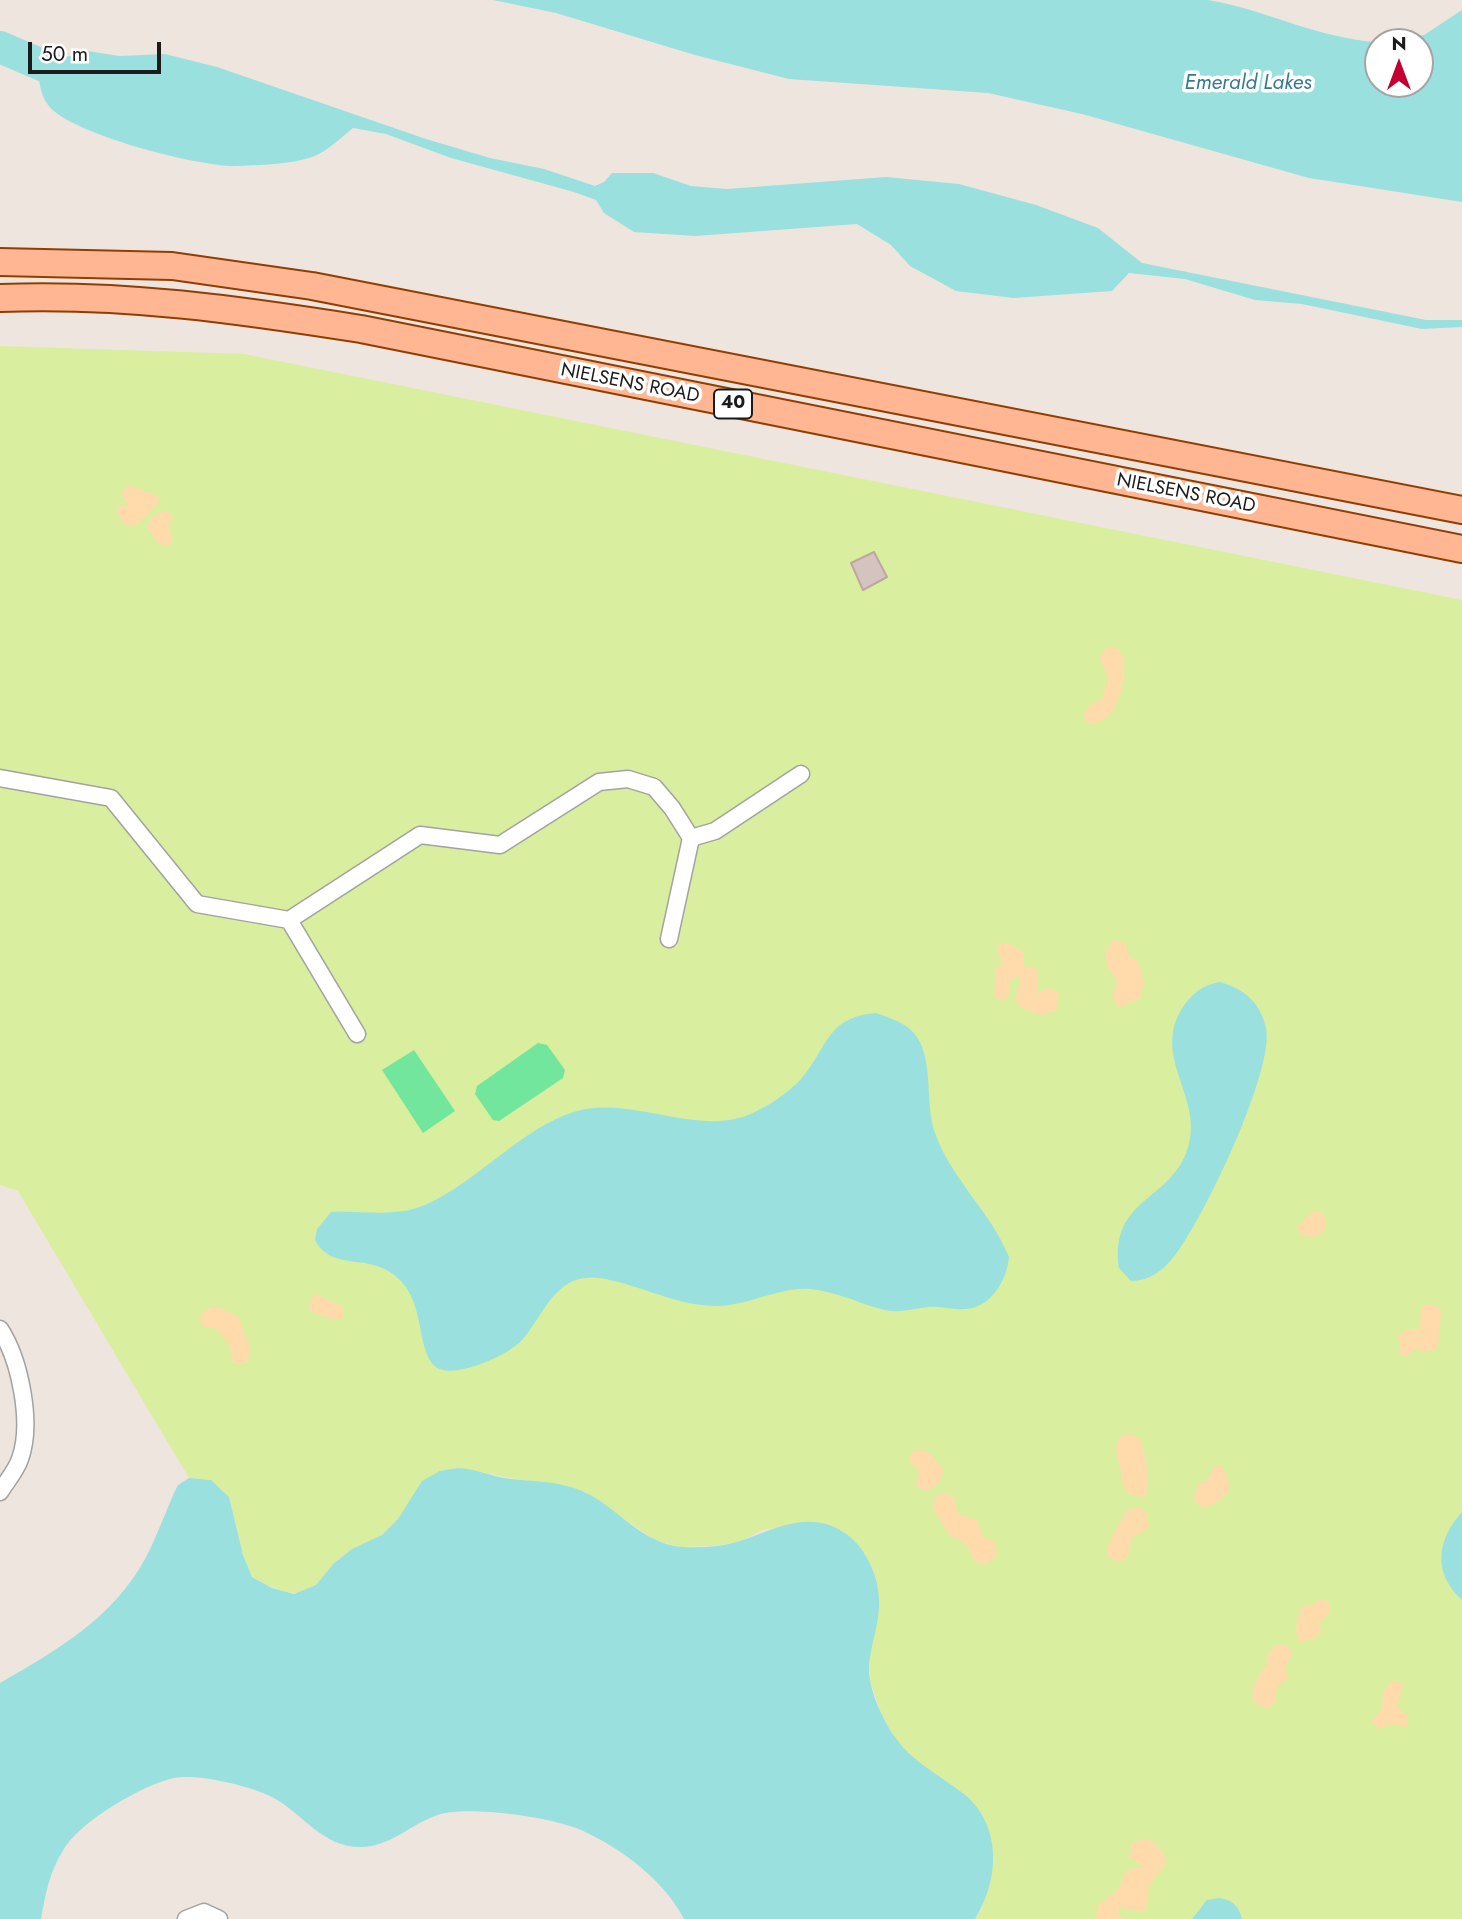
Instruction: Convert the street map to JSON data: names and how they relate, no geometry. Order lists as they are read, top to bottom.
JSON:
{
  "streets": {
    "main road": ["NIELSENS ROAD", "40"]
  },
  "water": ["Emerald Lakes"],
  "scale_bar": "50 m",
  "north": "top"
}
